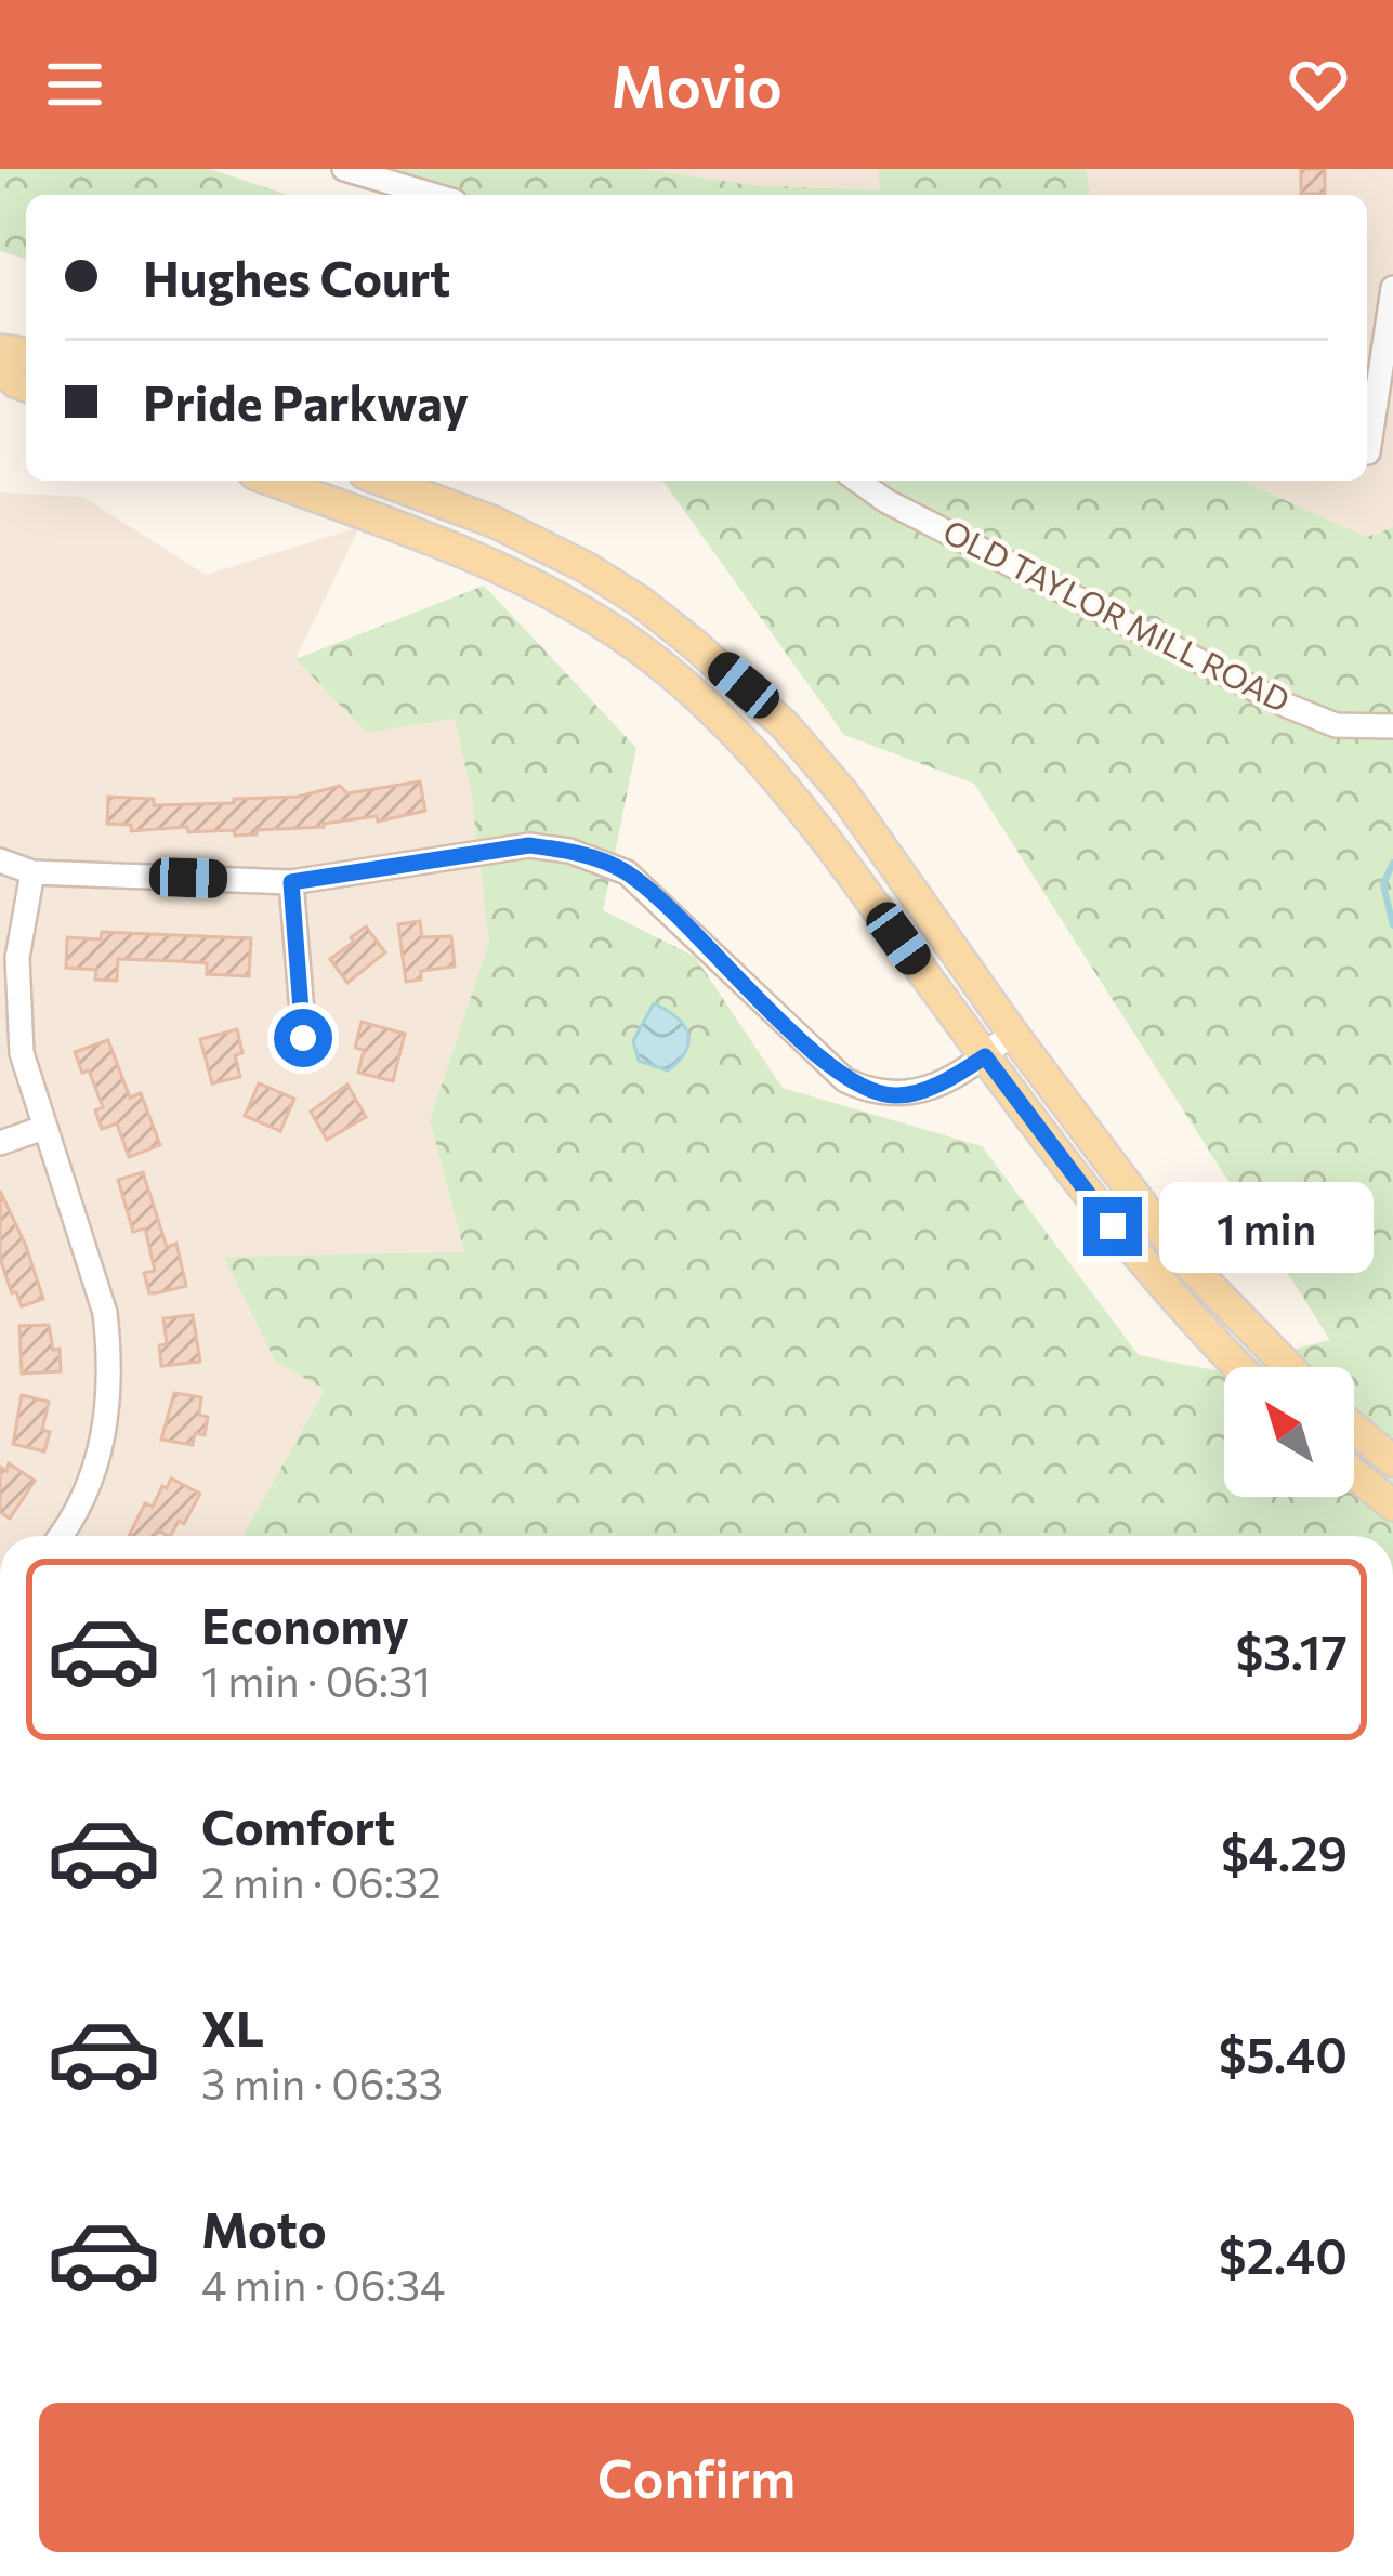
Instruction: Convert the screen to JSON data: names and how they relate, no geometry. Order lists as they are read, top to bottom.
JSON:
{
  "streets": {
    "street": ["OLD TAYLOR MILL ROAD"]
  },
  "north": "top left",
  "page": {
    "header": "Movio",
    "banner": ["Hughes Court", "Pride Parkway"],
    "bubble": "1 min",
    "list": [
      {
        "name": "Economy",
        "note": "1 min · 06:31",
        "value": "$3.17"
      },
      {
        "name": "Comfort",
        "note": "2 min · 06:32",
        "value": "$4.29"
      },
      {
        "name": "XL",
        "note": "3 min · 06:33",
        "value": "$5.40"
      },
      {
        "name": "Moto",
        "note": "4 min · 06:34",
        "value": "$2.40"
      }
    ],
    "buttons": "Confirm"
  }
}
